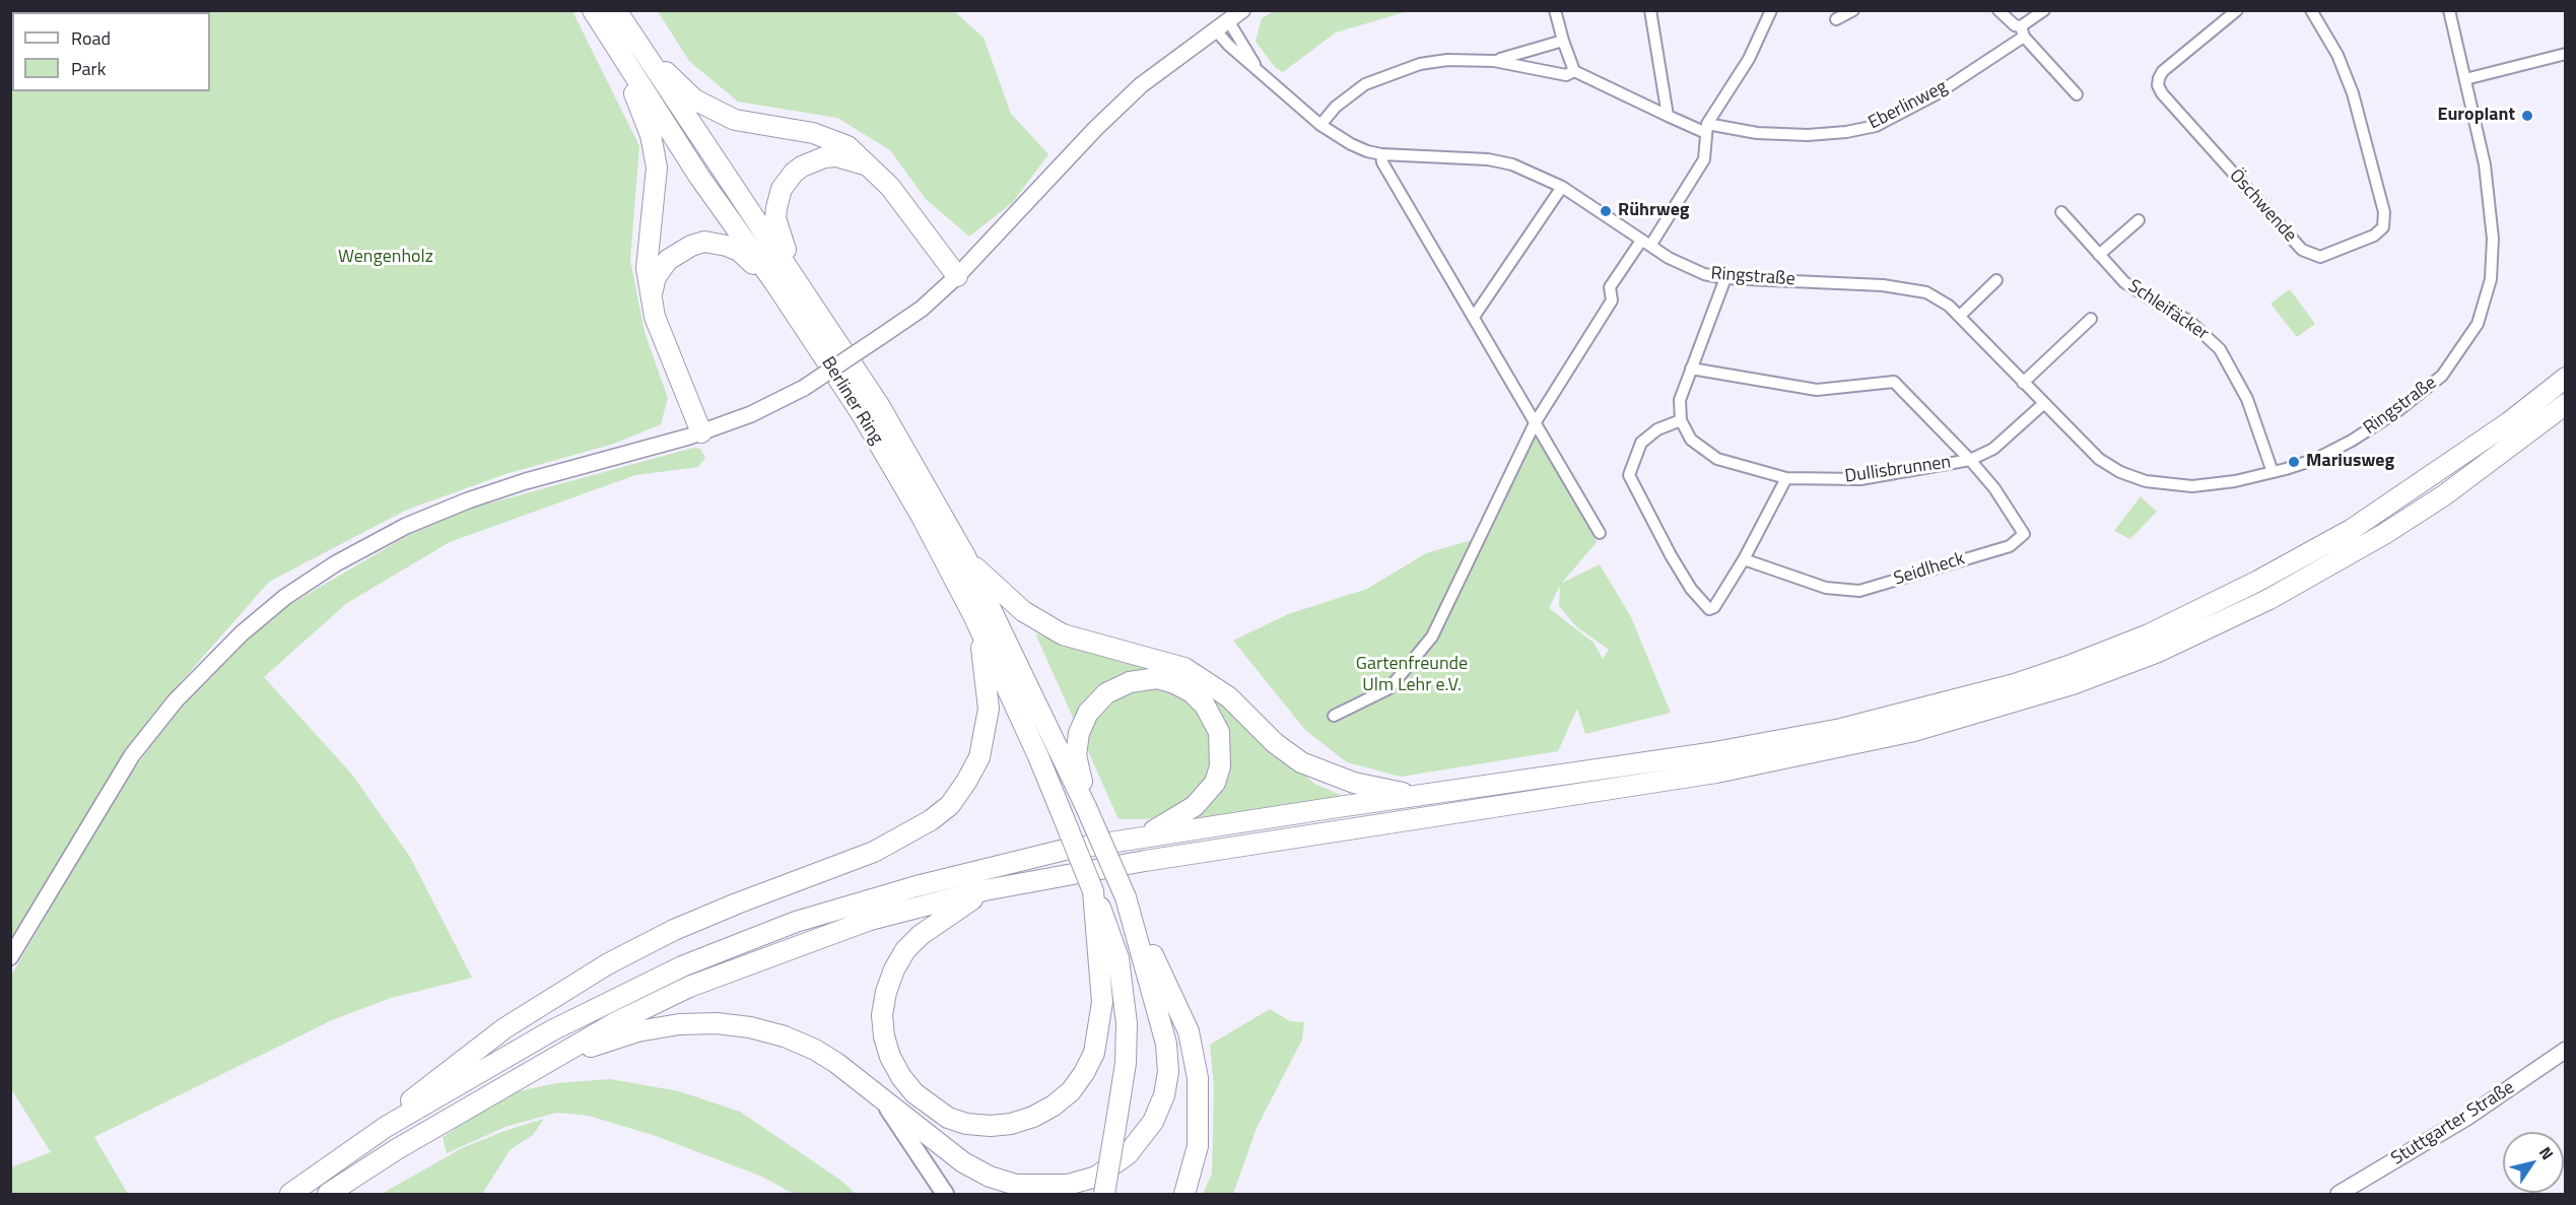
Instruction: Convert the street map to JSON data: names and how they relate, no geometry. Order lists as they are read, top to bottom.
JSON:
{
  "streets": {
    "highway": ["Berliner Ring"],
    "street": [
      "Eberlinweg",
      "Öschwende",
      "Ringstraße",
      "Schleifäcker",
      "Dullisbrunnen",
      "Seidlheck",
      "Stuttgarter Straße"
    ]
  },
  "crossings": [
    ["Ringstraße", "Schleifäcker"],
    ["Ringstraße", "Dullisbrunnen"],
    ["Dullisbrunnen", "Seidlheck"]
  ],
  "parks": ["Wengenholz", "Gartenfreunde Ulm Lehr e.V."],
  "places": ["Europlant", "Rührweg", "Mariusweg"],
  "legend": ["Road", "Park"],
  "north": "top right"
}
